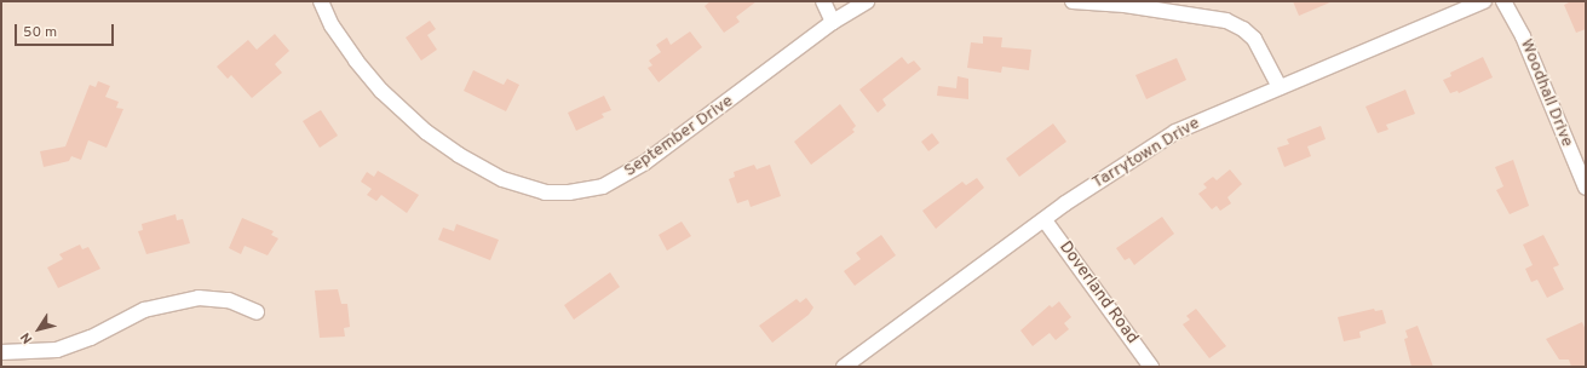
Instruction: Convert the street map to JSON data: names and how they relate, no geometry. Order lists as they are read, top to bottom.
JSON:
{
  "streets": {
    "street": [
      "Woodhall Drive",
      "September Drive",
      "Tarrytown Drive",
      "Doverland Road"
    ]
  },
  "crossings": [
    ["Tarrytown Drive", "Doverland Road"]
  ],
  "scale_bar": "50 m",
  "north": "bottom left"
}
